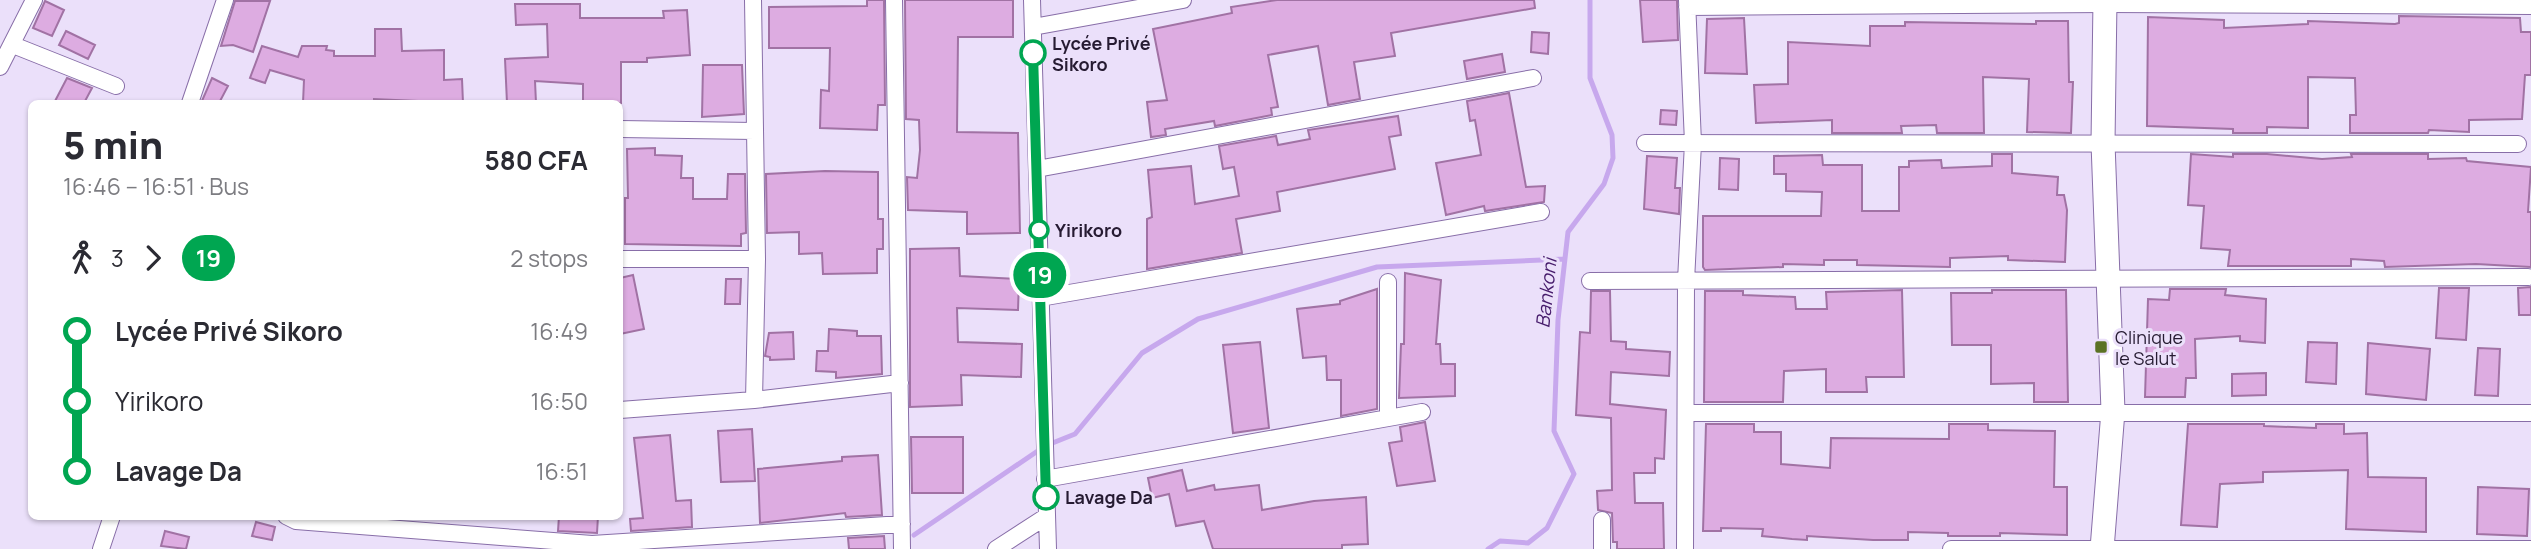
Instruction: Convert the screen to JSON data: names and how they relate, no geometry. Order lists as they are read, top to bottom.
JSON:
{
  "water": ["Bankoni"],
  "places": {
    "other": ["Lycée Privé Sikoro", "Yirikoro", "Lavage Da"],
    "transit": ["Clinique le Salut"]
  },
  "lines": ["bus line 19"],
  "page": {
    "on_map": "19",
    "heading": ["5 min", "16:46 – 16:51 · Bus", "580 CFA"],
    "legs": ["3", "19", "2 stops"],
    "list": [
      {
        "name": "Lycée Privé Sikoro",
        "value": "16:49"
      },
      {
        "name": "Yirikoro",
        "value": "16:50"
      },
      {
        "name": "Lavage Da",
        "value": "16:51"
      }
    ]
  }
}
